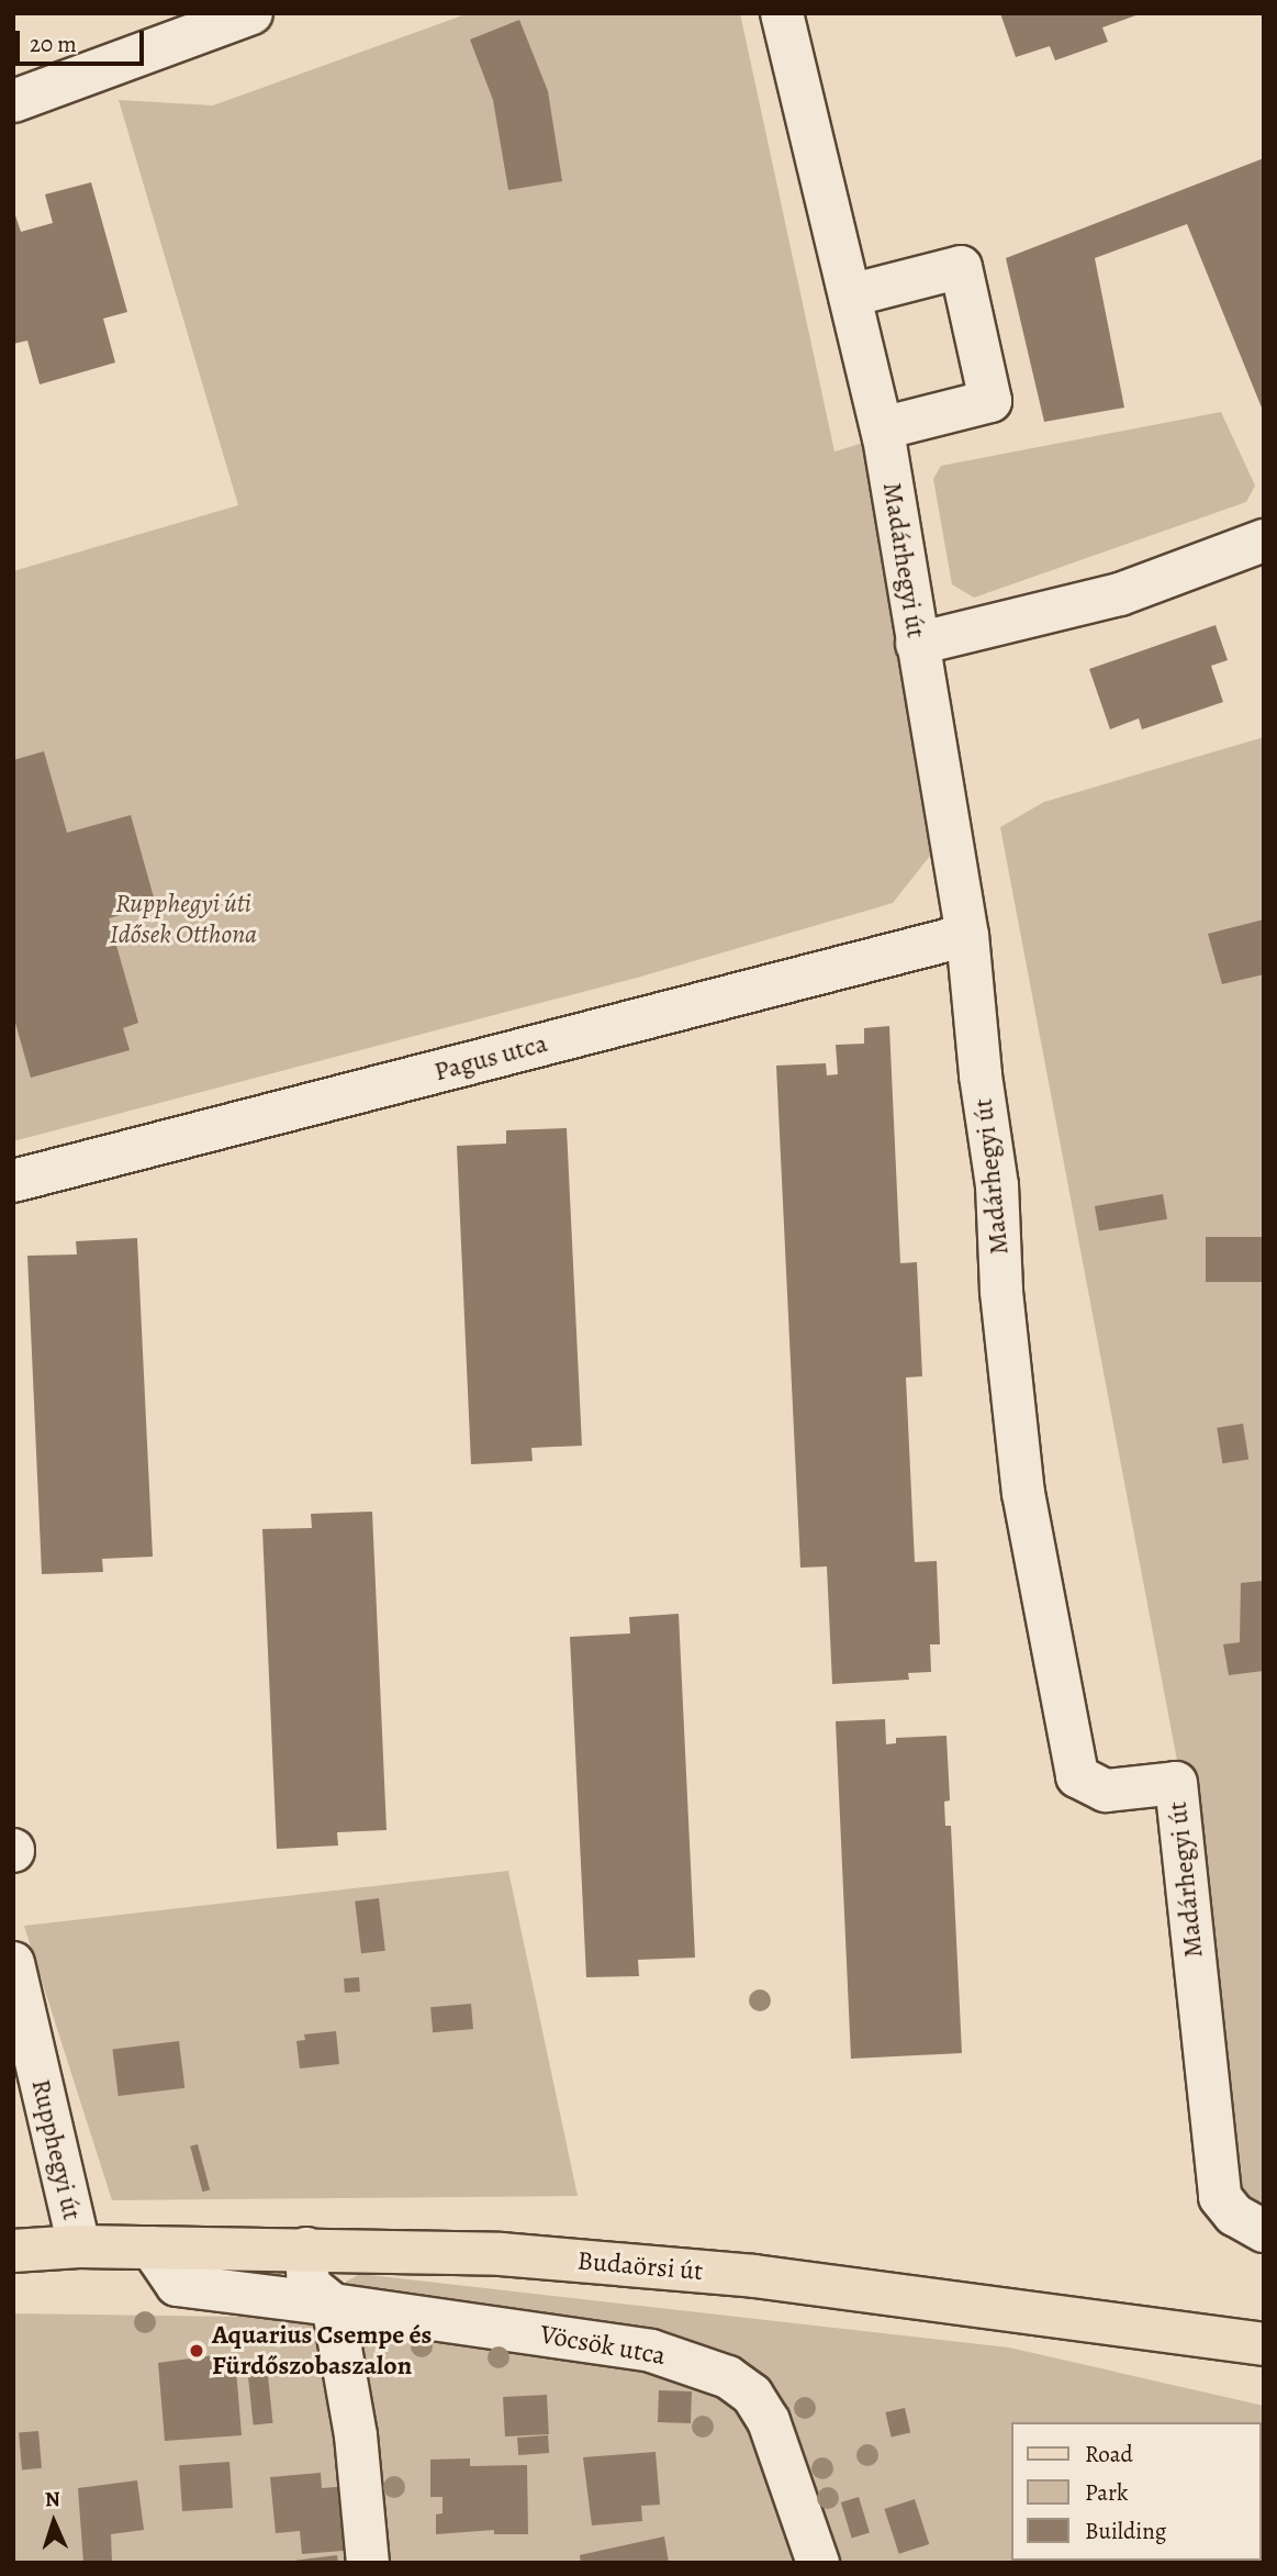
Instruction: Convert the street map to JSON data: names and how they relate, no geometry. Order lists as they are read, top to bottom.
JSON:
{
  "streets": {
    "main road": ["Budaörsi út"],
    "street": [
      "Madárhegyi út",
      "Pagus utca",
      "Rupphegyi út",
      "Vöcsök utca"
    ]
  },
  "crossings": [
    ["Madárhegyi út", "Pagus utca"],
    ["Rupphegyi út", "Budaörsi út"],
    ["Budaörsi út", "Vöcsök utca"]
  ],
  "parks": ["Rupphegyi úti Idősek Otthona"],
  "places": ["Aquarius Csempe és Fürdőszobaszalon"],
  "legend": ["Road", "Park", "Building"],
  "scale_bar": "20 m",
  "north": "top"
}
